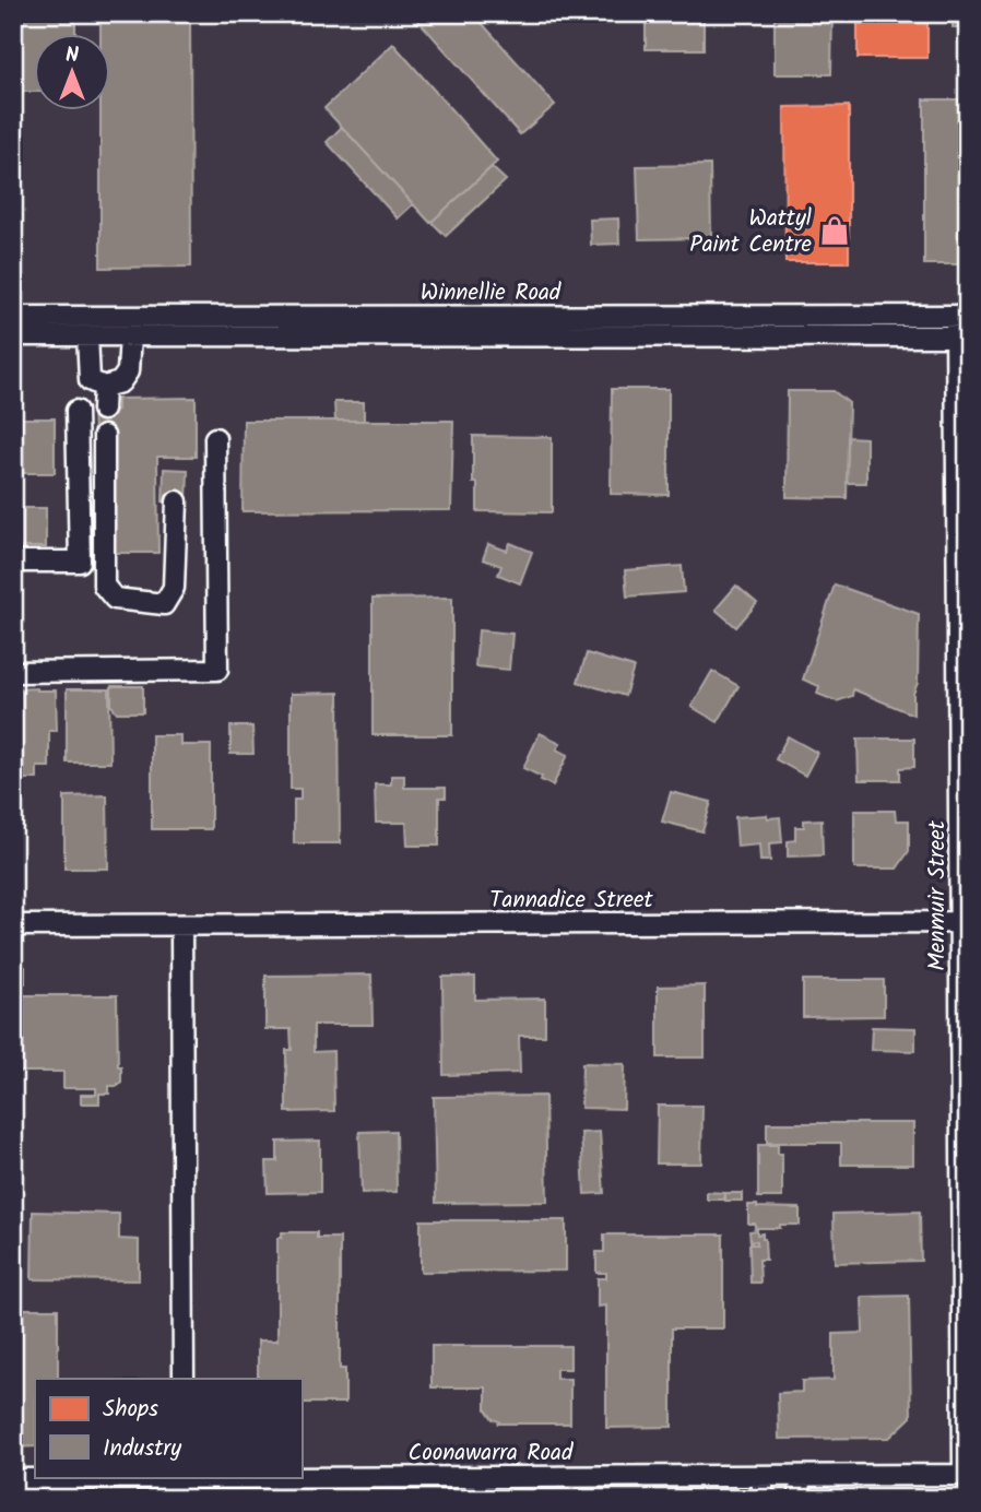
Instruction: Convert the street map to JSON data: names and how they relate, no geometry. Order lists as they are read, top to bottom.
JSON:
{
  "streets": {
    "street": [
      "Winnellie Road",
      "Menmuir Street",
      "Tannadice Street",
      "Coonawarra Road"
    ]
  },
  "crossings": [
    ["Winnellie Road", "Menmuir Street"],
    ["Menmuir Street", "Tannadice Street"],
    ["Menmuir Street", "Coonawarra Road"]
  ],
  "places": {
    "shop": ["Wattyl Paint Centre"]
  },
  "legend": ["Shops", "Industry"],
  "north": "top"
}
